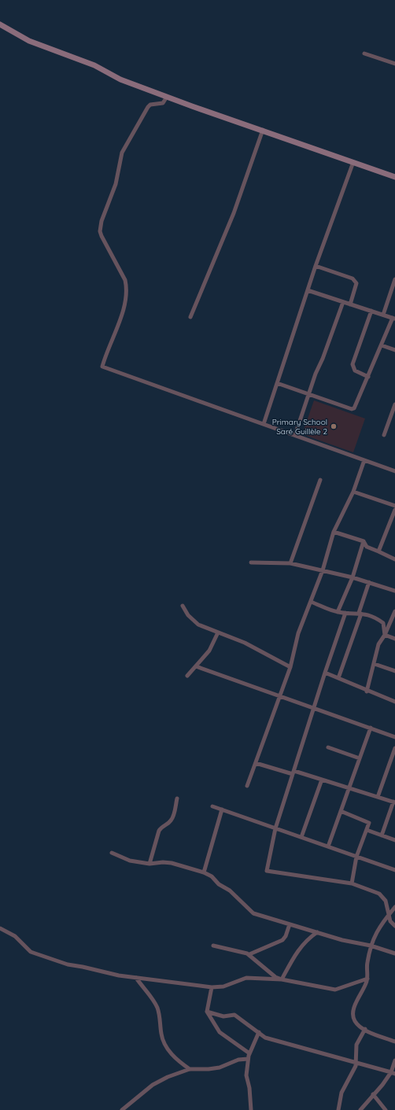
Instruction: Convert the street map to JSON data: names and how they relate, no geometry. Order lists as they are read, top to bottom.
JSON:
{
  "places": ["Primary School Saré Guillèle 2"]
}
